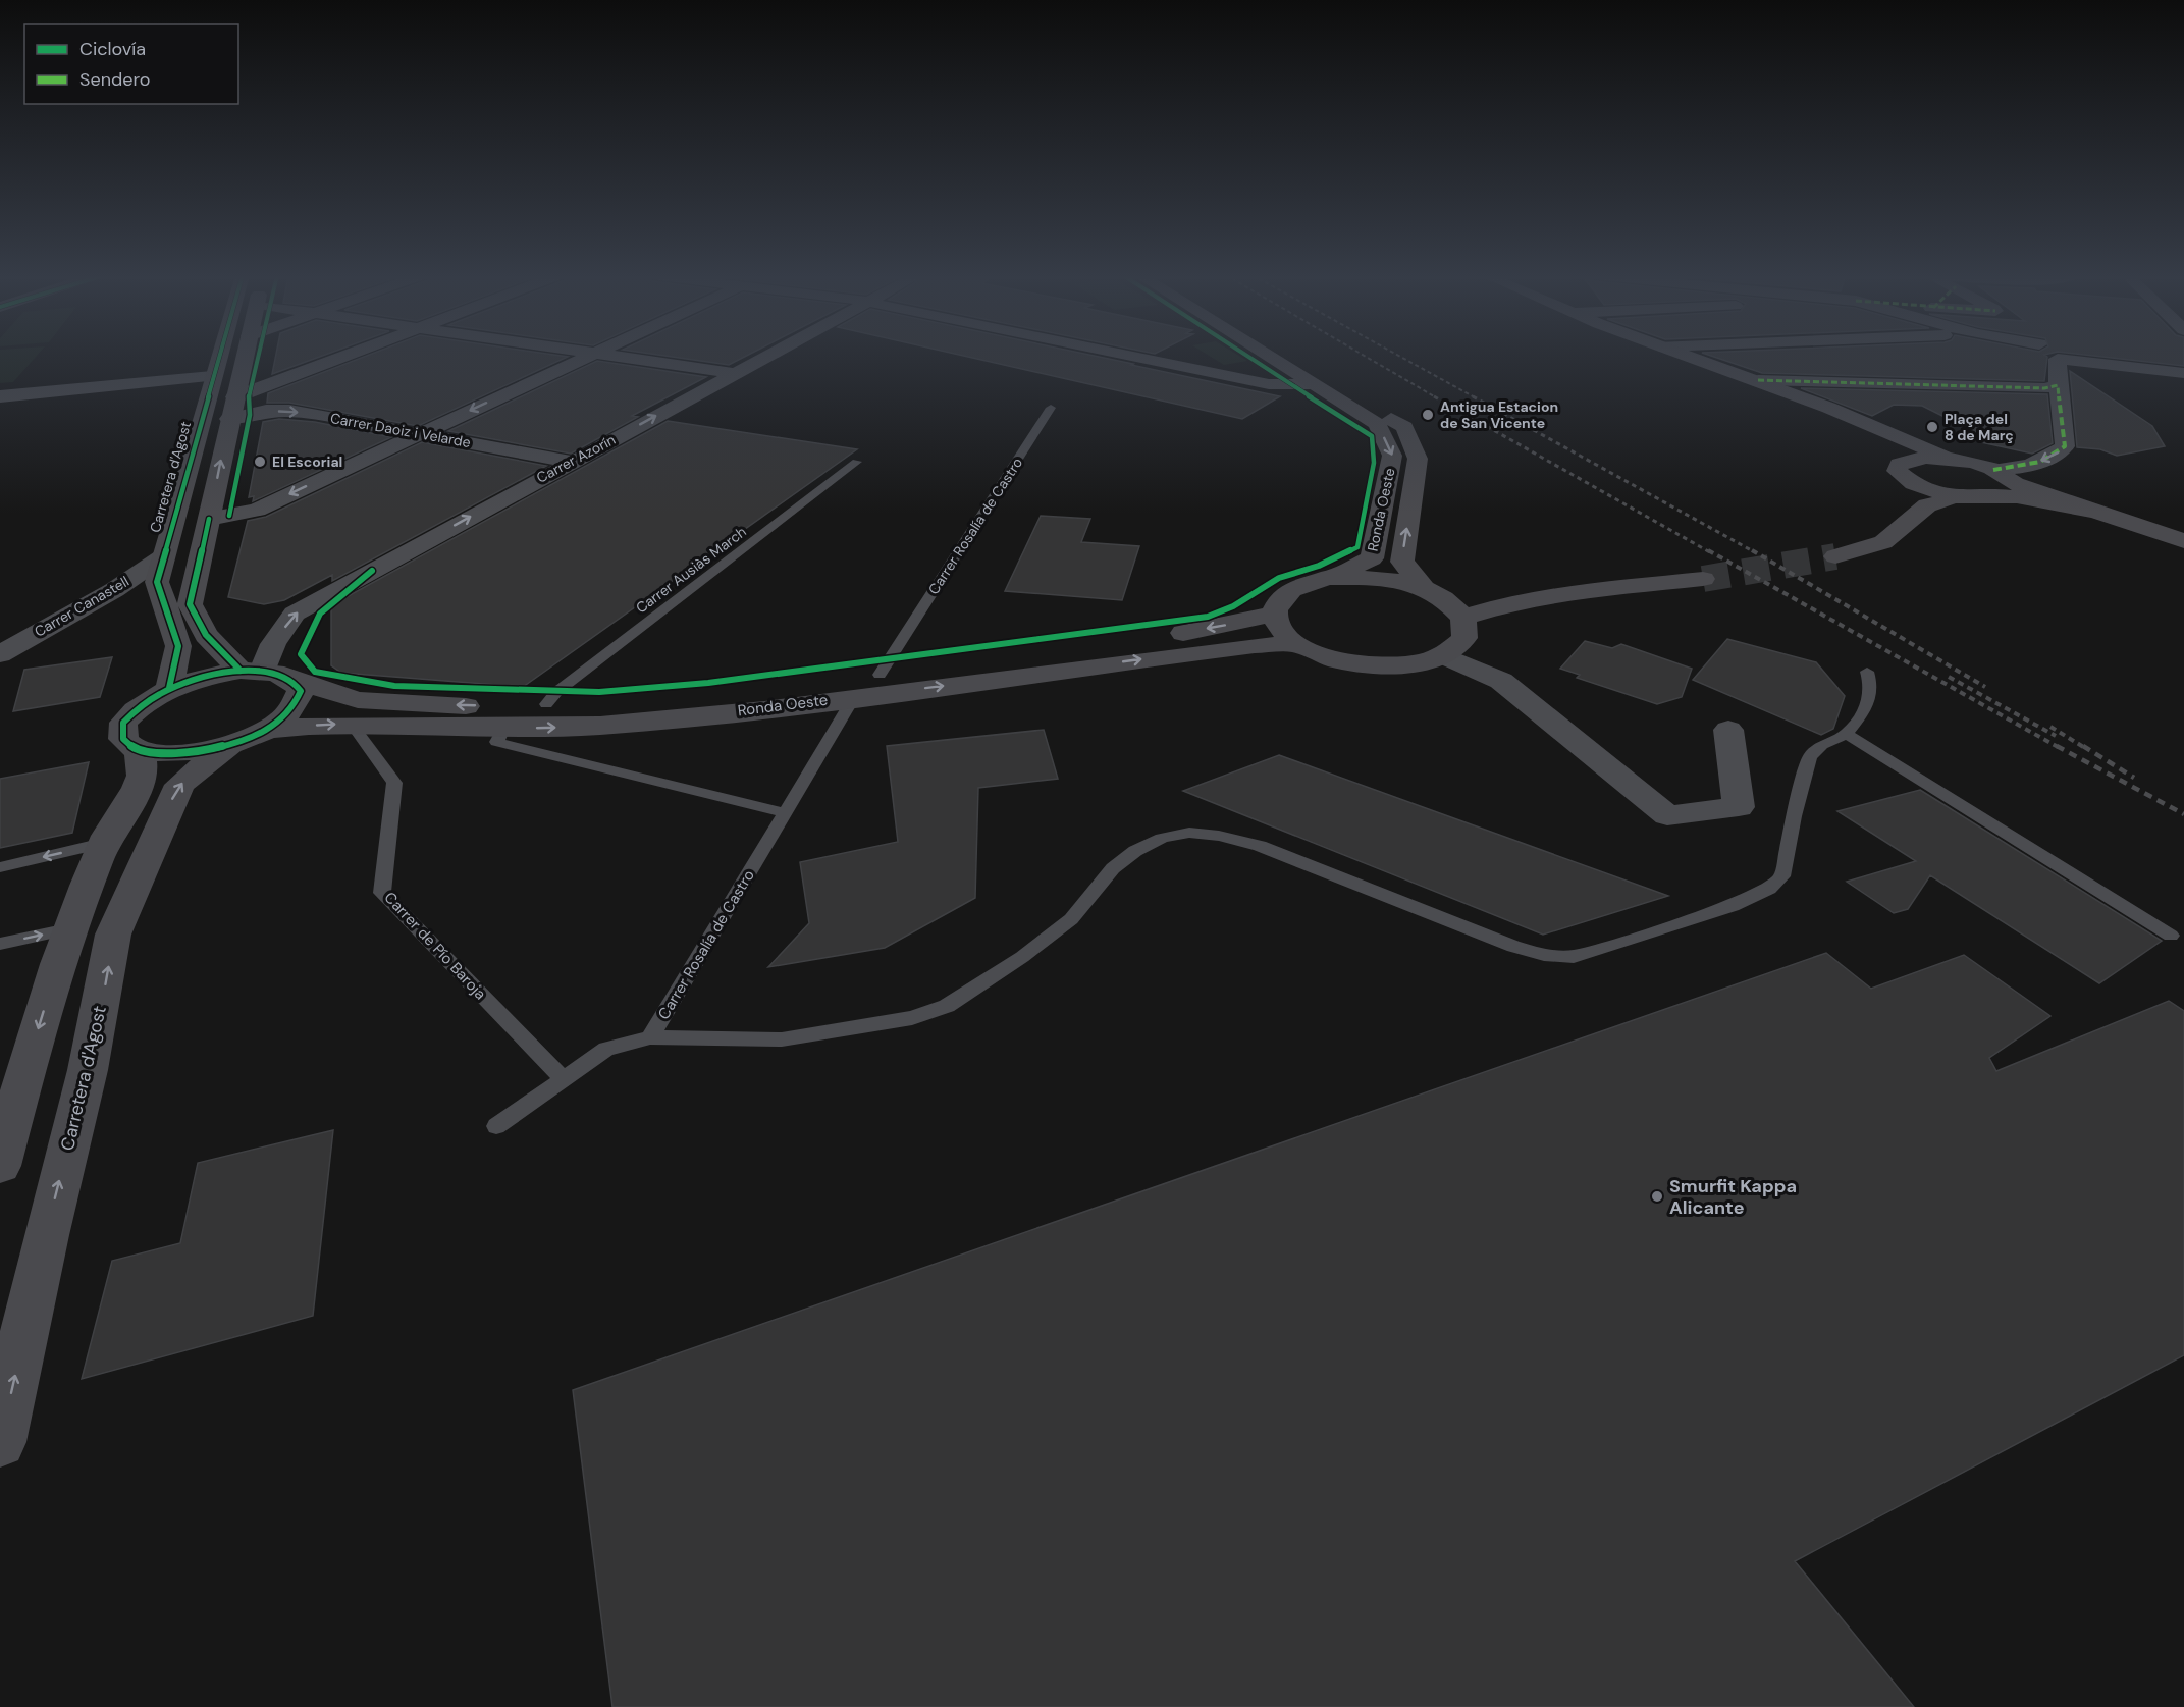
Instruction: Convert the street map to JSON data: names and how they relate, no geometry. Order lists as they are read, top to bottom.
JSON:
{
  "streets": {
    "main road": ["Carretera d'Agost", "Ronda Oeste"],
    "street": ["Carrer Daoiz i Velarde", "Carrer Azorín", "Carrer Canastell"],
    "lane": ["Carrer Rosalía de Castro", "Carrer Ausiàs March", "Carrer de Pío Baroja"]
  },
  "crossings": [
    ["Carrer Daoiz i Velarde", "Carrer Azorín"],
    ["Carrer Azorín", "Ronda Oeste"],
    ["Carretera d'Agost", "Carrer Canastell"],
    ["Ronda Oeste", "Carrer Rosalía de Castro"],
    ["Ronda Oeste", "Carrer Ausiàs March"],
    ["Ronda Oeste", "Carrer de Pío Baroja"],
    ["Carrer Rosalía de Castro", "Carrer de Pío Baroja"]
  ],
  "places": [
    "Antigua Estacion de San Vicente",
    "Plaça del 8 de Març",
    "El Escorial",
    "Smurfit Kappa Alicante"
  ],
  "legend": ["Ciclovía", "Sendero"]
}
